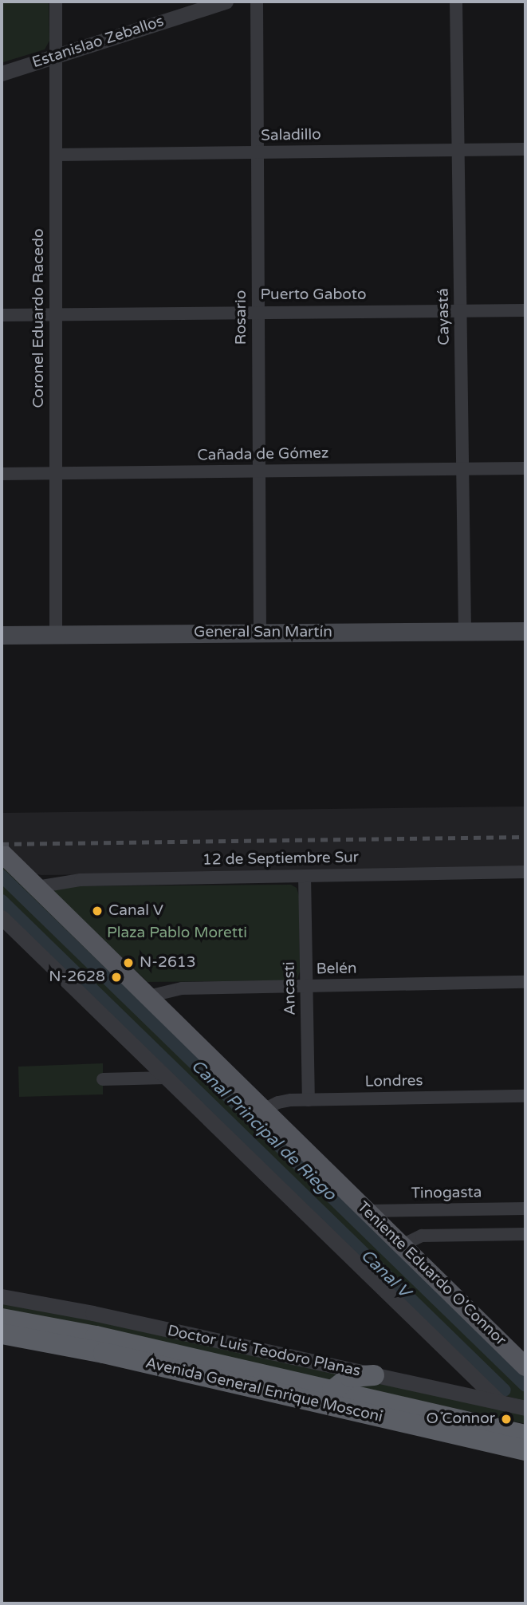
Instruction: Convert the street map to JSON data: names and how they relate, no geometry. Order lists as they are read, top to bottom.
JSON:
{
  "streets": {
    "highway": ["Avenida General Enrique Mosconi"],
    "main road": ["General San Martín", "Teniente Eduardo O'Connor"],
    "street": [
      "Estanislao Zeballos",
      "Saladillo",
      "Puerto Gaboto",
      "Cayastá",
      "Rosario",
      "Coronel Eduardo Racedo",
      "Cañada de Gómez",
      "12 de Septiembre Sur",
      "Belén",
      "Ancasti",
      "Londres",
      "Tinogasta",
      "Doctor Luis Teodoro Planas"
    ]
  },
  "crossings": [
    ["Estanislao Zeballos", "Coronel Eduardo Racedo"],
    ["Saladillo", "Cayastá"],
    ["Saladillo", "Rosario"],
    ["Saladillo", "Coronel Eduardo Racedo"],
    ["Puerto Gaboto", "Cayastá"],
    ["Puerto Gaboto", "Rosario"],
    ["Puerto Gaboto", "Coronel Eduardo Racedo"],
    ["Cayastá", "Cañada de Gómez"],
    ["Cayastá", "General San Martín"],
    ["Rosario", "Cañada de Gómez"],
    ["Rosario", "General San Martín"],
    ["Coronel Eduardo Racedo", "Cañada de Gómez"],
    ["Coronel Eduardo Racedo", "General San Martín"],
    ["12 de Septiembre Sur", "Ancasti"],
    ["12 de Septiembre Sur", "Teniente Eduardo O'Connor"],
    ["Belén", "Ancasti"],
    ["Belén", "Teniente Eduardo O'Connor"],
    ["Ancasti", "Londres"],
    ["Londres", "Teniente Eduardo O'Connor"],
    ["Tinogasta", "Teniente Eduardo O'Connor"]
  ],
  "water": ["Canal Principal de Riego", "Canal V"],
  "parks": ["Plaza Pablo Moretti"],
  "places": [
    "Canal V",
    "N-2613",
    "N-2628",
    "O´Connor"
  ]
}
